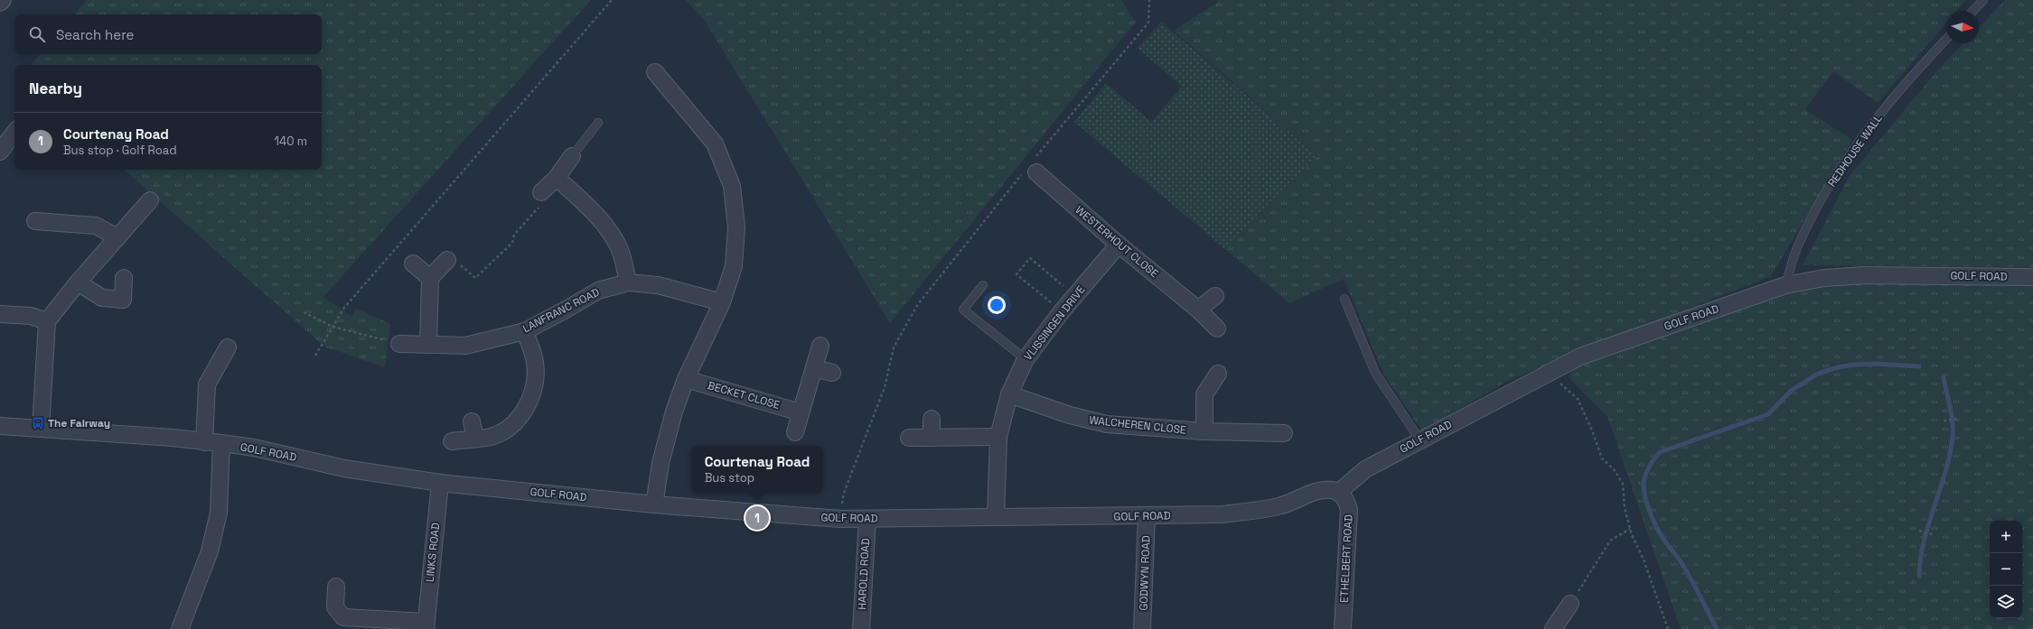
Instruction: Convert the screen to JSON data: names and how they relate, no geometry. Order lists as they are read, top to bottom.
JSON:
{
  "streets": {
    "street": [
      "WESTERHOUT CLOSE",
      "GOLF ROAD",
      "LANFRANC ROAD",
      "VLISSINGEN DRIVE",
      "BECKET CLOSE",
      "WALCHEREN CLOSE",
      "LINKS ROAD",
      "ETHELBERT ROAD",
      "GODWYN ROAD",
      "HAROLD ROAD"
    ],
    "lane": ["REDHOUSE WALL"]
  },
  "crossings": [
    ["REDHOUSE WALL", "GOLF ROAD"],
    ["WESTERHOUT CLOSE", "VLISSINGEN DRIVE"],
    ["GOLF ROAD", "VLISSINGEN DRIVE"],
    ["GOLF ROAD", "LINKS ROAD"],
    ["GOLF ROAD", "ETHELBERT ROAD"],
    ["GOLF ROAD", "GODWYN ROAD"],
    ["GOLF ROAD", "HAROLD ROAD"],
    ["VLISSINGEN DRIVE", "WALCHEREN CLOSE"]
  ],
  "places": {
    "bus stop": ["The Fairway"]
  },
  "north": "right",
  "page": {
    "search": "Search here",
    "heading": "Nearby",
    "list": [
      {
        "mark": "1",
        "name": "Courtenay Road",
        "note": "Bus stop · Golf Road",
        "value": "140 m"
      }
    ],
    "popup": ["Courtenay Road", "Bus stop"],
    "pins": "1",
    "map_buttons": ["+", "−"]
  }
}
